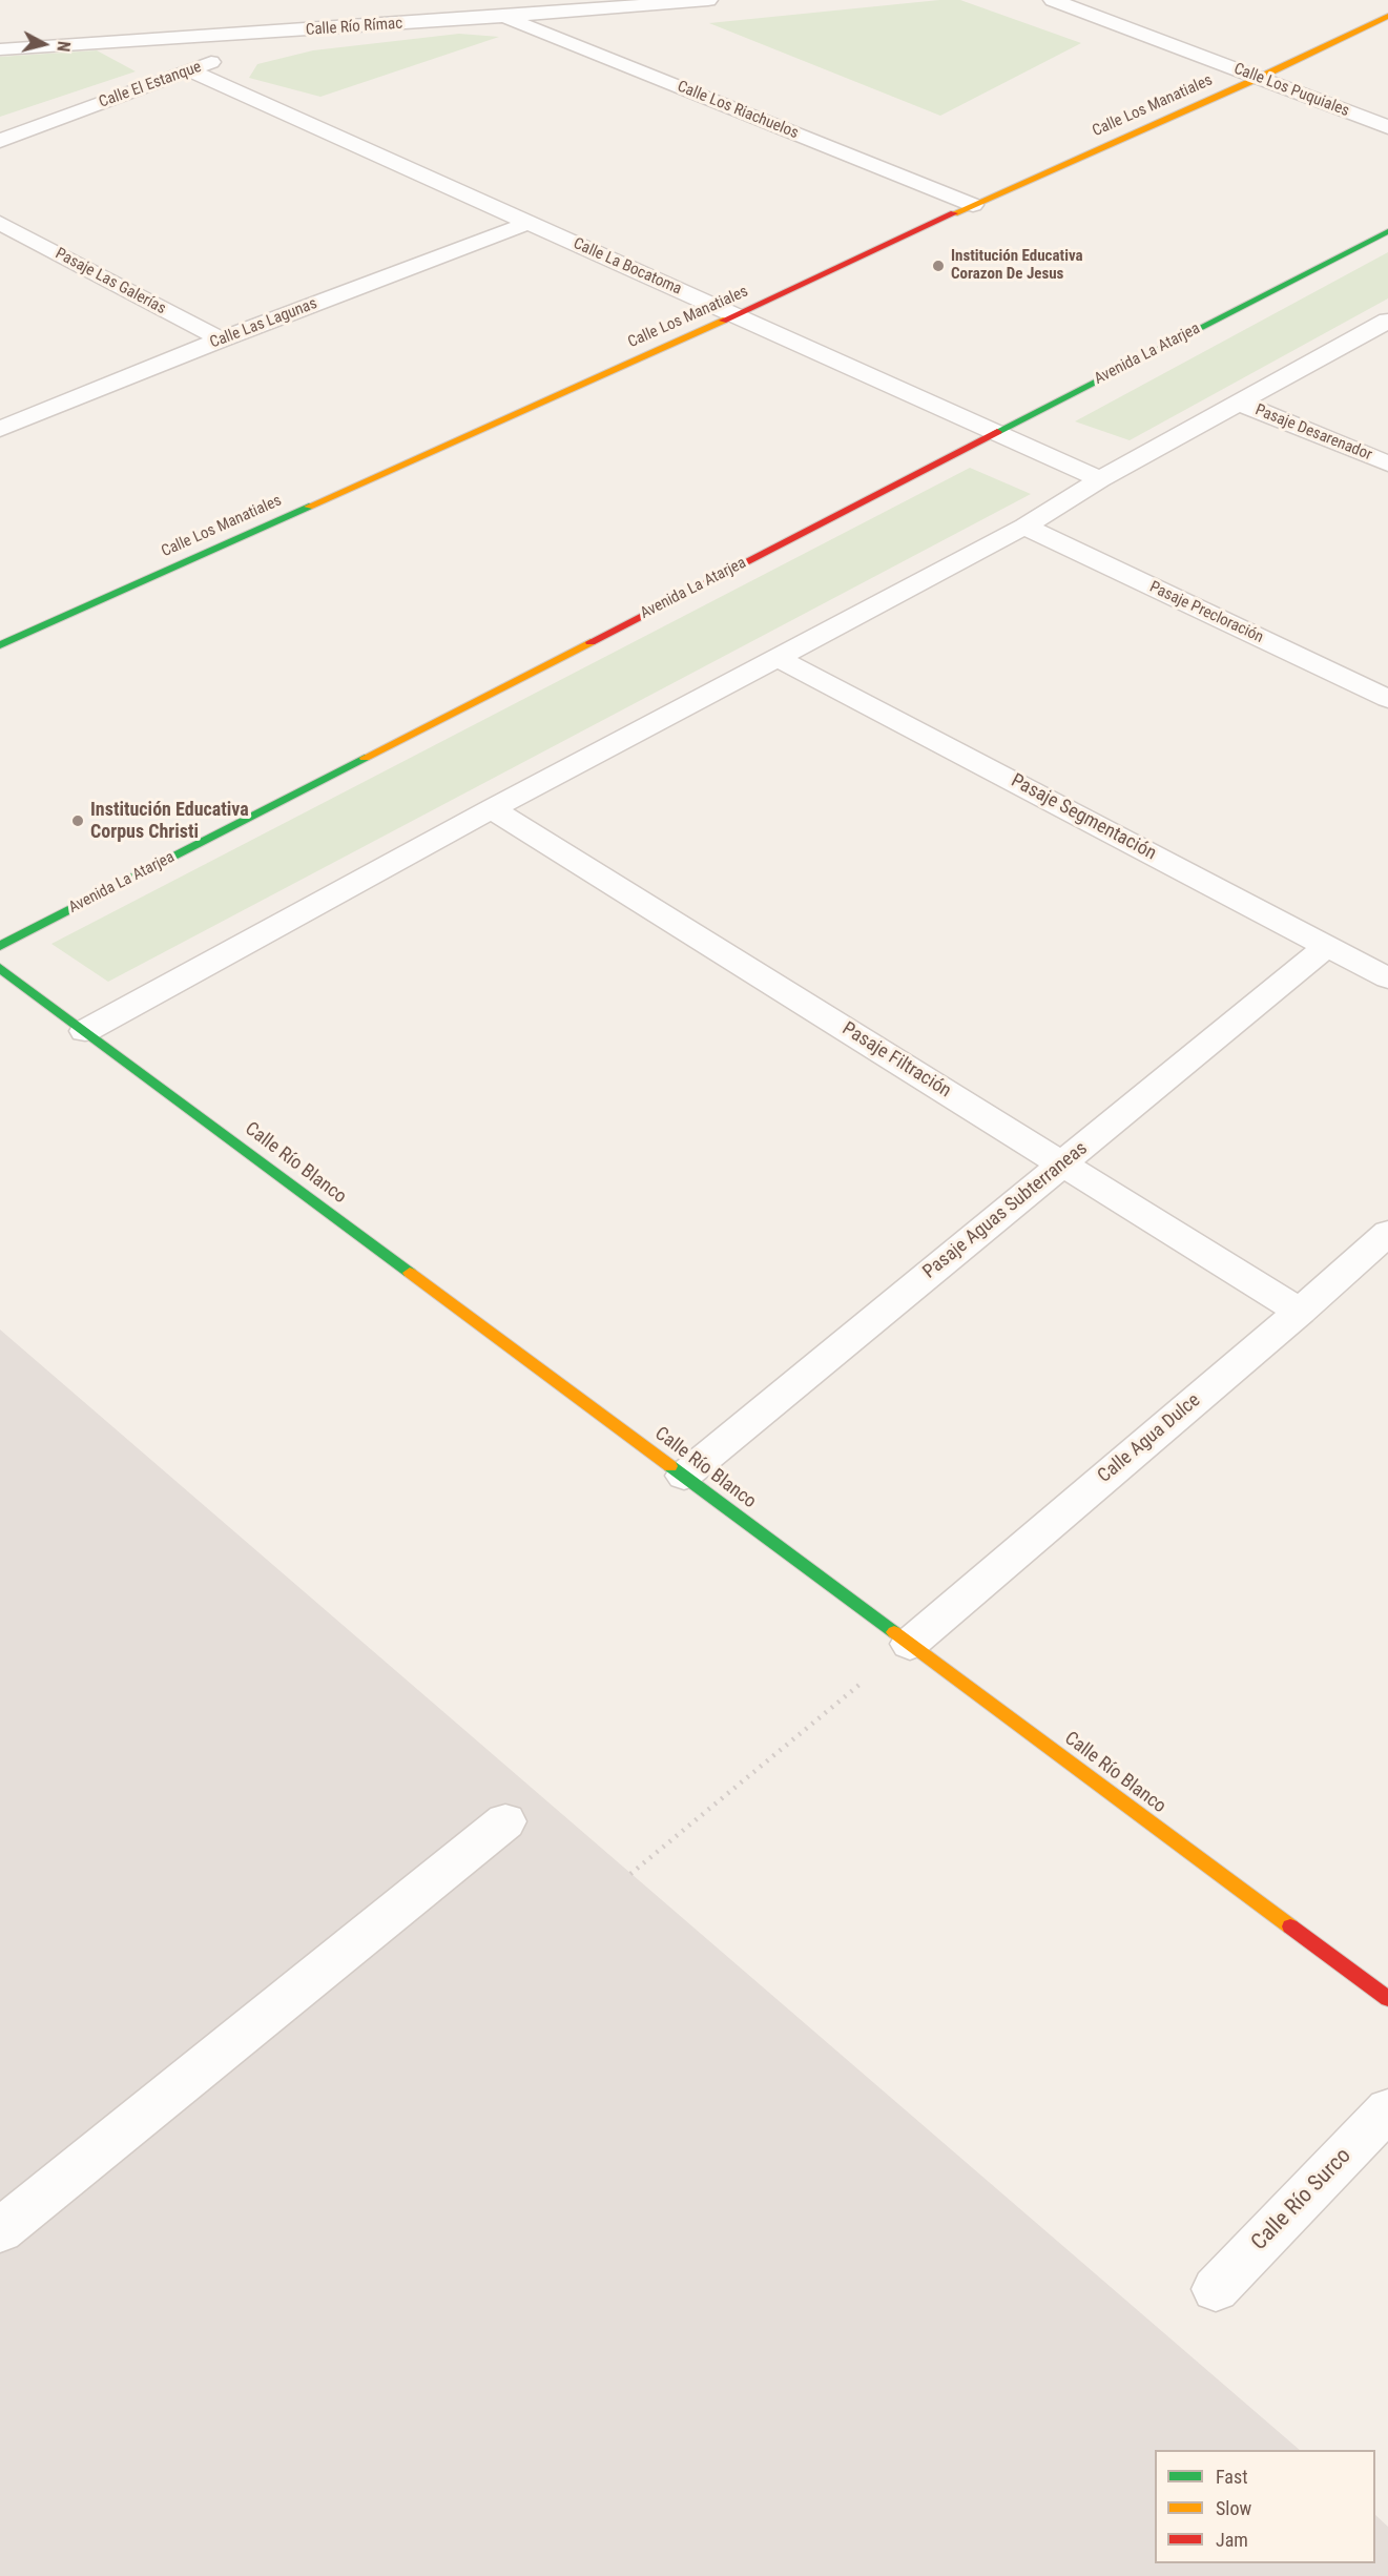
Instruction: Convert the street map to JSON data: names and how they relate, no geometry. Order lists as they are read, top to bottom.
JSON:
{
  "streets": {
    "street": [
      "Calle Río Rímac",
      "Calle El Estanque",
      "Calle Los Puquiales",
      "Calle Los Manatiales",
      "Calle Los Riachuelos",
      "Calle La Bocatoma",
      "Pasaje Las Galerías",
      "Calle Las Lagunas",
      "Avenida La Atarjea",
      "Pasaje Desarenador",
      "Pasaje Precloración",
      "Pasaje Segmentación",
      "Pasaje Filtración",
      "Calle Río Blanco",
      "Pasaje Aguas Subterraneas",
      "Calle Agua Dulce",
      "Calle Río Surco"
    ]
  },
  "crossings": [
    ["Calle Río Rímac", "Calle El Estanque"],
    ["Calle Río Rímac", "Calle Los Riachuelos"],
    ["Calle El Estanque", "Calle La Bocatoma"],
    ["Calle Los Puquiales", "Calle Los Manatiales"],
    ["Calle Los Manatiales", "Calle Los Riachuelos"],
    ["Calle Los Manatiales", "Calle La Bocatoma"],
    ["Calle La Bocatoma", "Calle Las Lagunas"],
    ["Calle La Bocatoma", "Avenida La Atarjea"],
    ["Pasaje Las Galerías", "Calle Las Lagunas"],
    ["Pasaje Segmentación", "Pasaje Aguas Subterraneas"],
    ["Pasaje Filtración", "Pasaje Aguas Subterraneas"],
    ["Pasaje Filtración", "Calle Agua Dulce"],
    ["Calle Río Blanco", "Pasaje Aguas Subterraneas"],
    ["Calle Río Blanco", "Calle Agua Dulce"]
  ],
  "places": ["Institución Educativa Corazon De Jesus", "Institución Educativa Corpus Christi"],
  "legend": ["Fast", "Slow", "Jam"],
  "north": "right"
}
